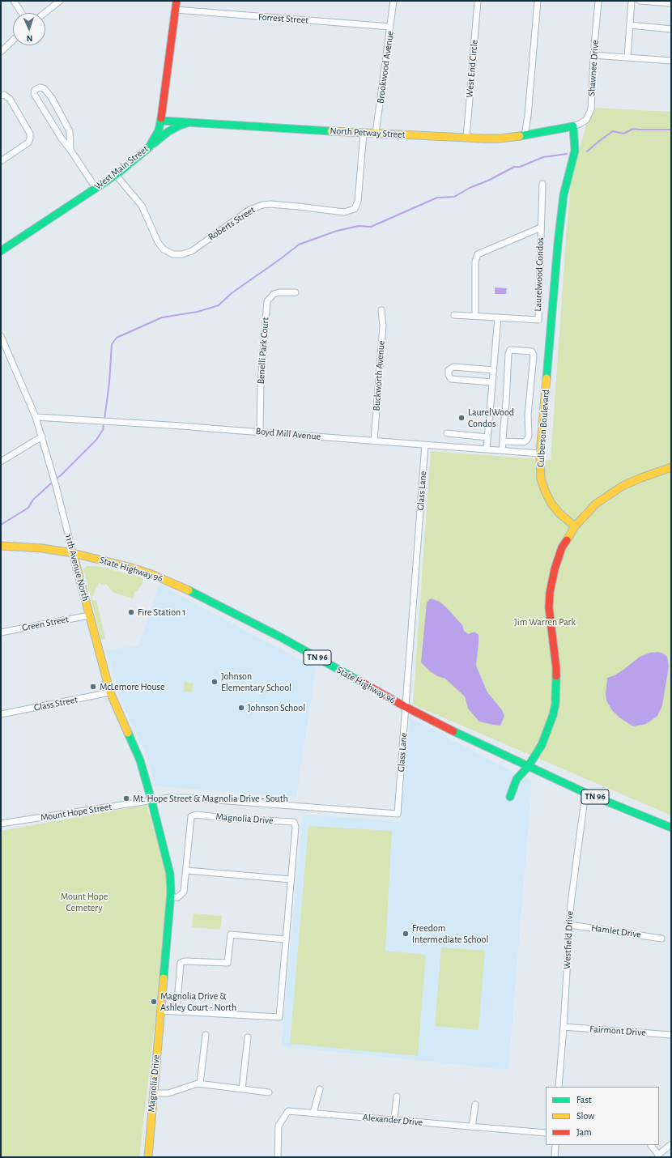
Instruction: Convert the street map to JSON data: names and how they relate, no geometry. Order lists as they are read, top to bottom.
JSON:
{
  "streets": {
    "street": [
      "Forrest Street",
      "Brookwood Avenue",
      "Shawnee Drive",
      "West End Circle",
      "North Petway Street",
      "West Main Street",
      "Roberts Street",
      "Laurelwood Condos",
      "Benelli Park Court",
      "Buckworth Avenue",
      "Culberson Boulevard",
      "Boyd Mill Avenue",
      "Glass Lane",
      "11th Avenue North",
      "State Highway 96",
      "Green Street",
      "TN 96",
      "Glass Street",
      "Mount Hope Street",
      "Magnolia Drive",
      "Hamlet Drive",
      "Westfield Drive",
      "Fairmont Drive",
      "Alexander Drive"
    ]
  },
  "crossings": [
    ["Forrest Street", "Brookwood Avenue"],
    ["Forrest Street", "West Main Street"],
    ["Brookwood Avenue", "North Petway Street"],
    ["Shawnee Drive", "North Petway Street"],
    ["Shawnee Drive", "Culberson Boulevard"],
    ["West End Circle", "North Petway Street"],
    ["North Petway Street", "West Main Street"],
    ["North Petway Street", "Roberts Street"],
    ["North Petway Street", "Culberson Boulevard"],
    ["West Main Street", "Roberts Street"],
    ["Benelli Park Court", "Boyd Mill Avenue"],
    ["Buckworth Avenue", "Boyd Mill Avenue"],
    ["Culberson Boulevard", "Boyd Mill Avenue"],
    ["Boyd Mill Avenue", "Glass Lane"],
    ["Boyd Mill Avenue", "11th Avenue North"],
    ["Glass Lane", "11th Avenue North"],
    ["Glass Lane", "State Highway 96"],
    ["Glass Lane", "Mount Hope Street"],
    ["Glass Lane", "Magnolia Drive"],
    ["11th Avenue North", "State Highway 96"],
    ["11th Avenue North", "Green Street"],
    ["11th Avenue North", "Glass Street"],
    ["11th Avenue North", "Mount Hope Street"],
    ["11th Avenue North", "Magnolia Drive"],
    ["State Highway 96", "Westfield Drive"],
    ["Mount Hope Street", "Magnolia Drive"],
    ["Hamlet Drive", "Westfield Drive"],
    ["Westfield Drive", "Fairmont Drive"]
  ],
  "parks": ["Jim Warren Park", "Mount Hope Cemetery"],
  "places": [
    "LaurelWood Condos",
    "Fire Station 1",
    "Johnson Elementary School",
    "McLemore House",
    "Johnson School",
    "Mt. Hope Street & Magnolia Drive - South",
    "Freedom Intermediate School",
    "Magnolia Drive & Ashley Court - North"
  ],
  "legend": ["Fast", "Slow", "Jam"],
  "north": "bottom"
}
